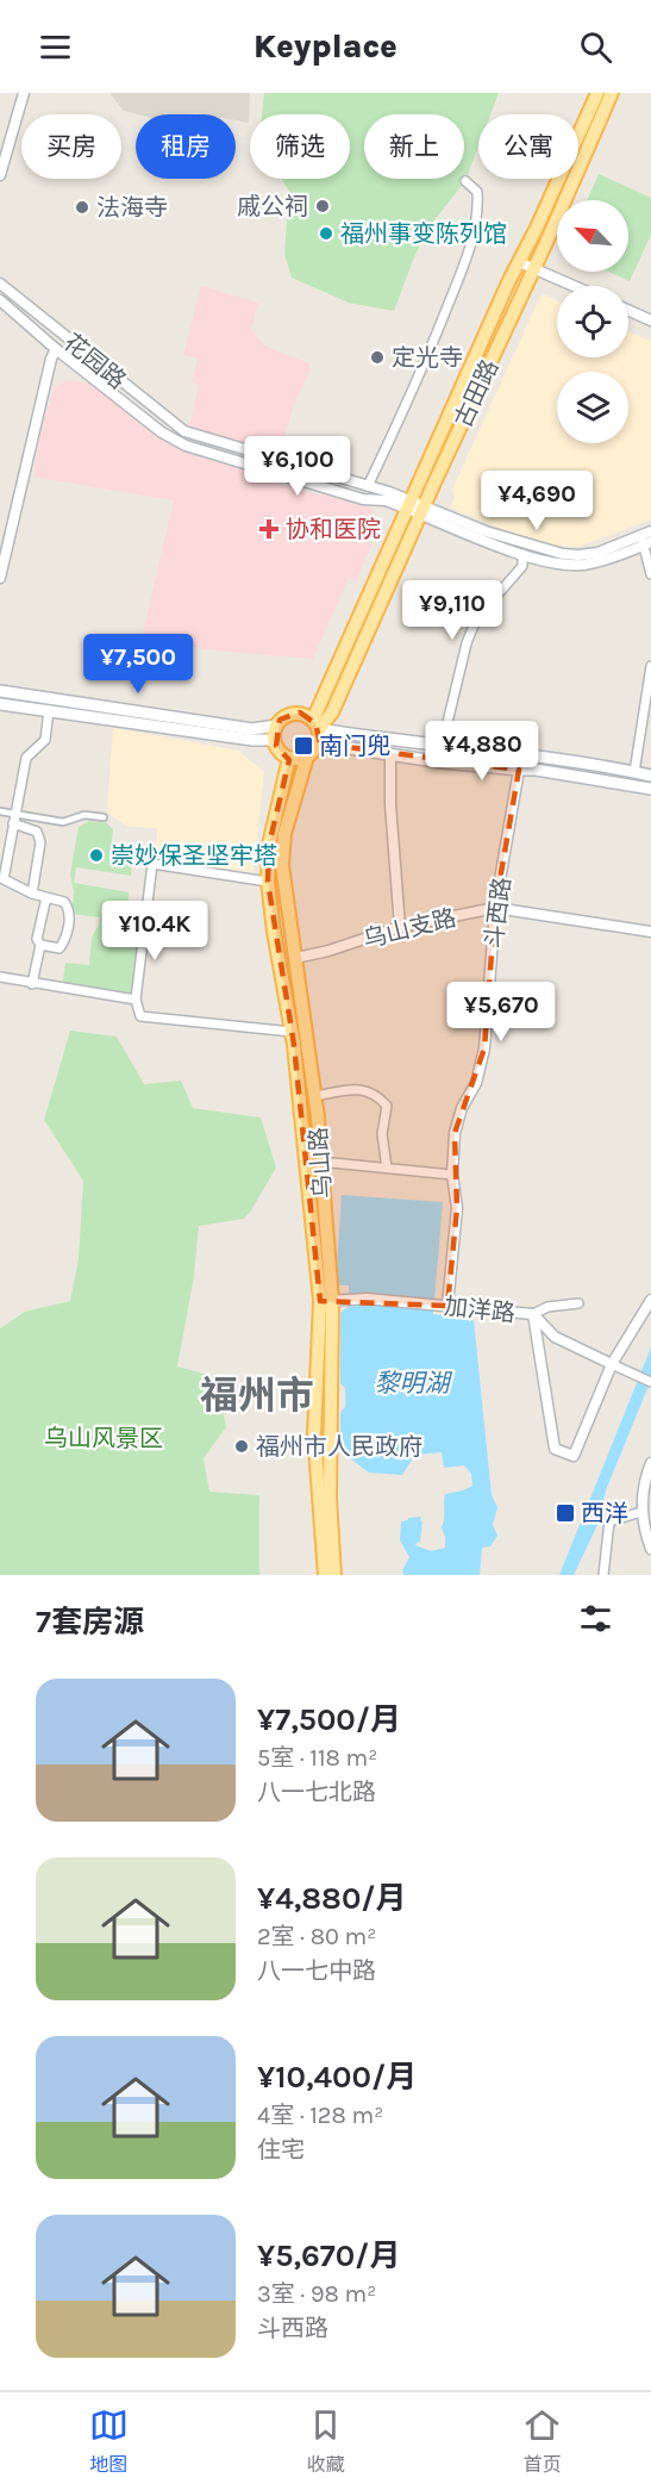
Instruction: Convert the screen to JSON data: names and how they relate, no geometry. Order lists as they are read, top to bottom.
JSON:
{
  "streets": {
    "main road": ["古田路", "乌山路"],
    "street": [
      "花园路",
      "斗西路",
      "乌山支路",
      "加洋路"
    ]
  },
  "crossings": [
    ["花园路", "古田路"],
    ["古田路", "乌山路"],
    ["斗西路", "乌山支路"],
    ["斗西路", "加洋路"],
    ["乌山支路", "乌山路"],
    ["乌山路", "加洋路"]
  ],
  "districts": ["福州市"],
  "water": ["黎明湖"],
  "parks": ["乌山风景区"],
  "places": {
    "other": [
      "戚公祠",
      "法海寺",
      "福州事变陈列馆",
      "定光寺",
      "崇妙保圣坚牢塔",
      "福州市人民政府"
    ],
    "health": ["协和医院"],
    "transit": ["南门兜", "西洋"]
  },
  "north": "top left",
  "page": {
    "header": "Keyplace",
    "chip": [
      "买房",
      "租房",
      "筛选",
      "新上",
      "公寓"
    ],
    "price": [
      "¥6,100",
      "¥4,690",
      "¥9,110",
      "¥7,500",
      "¥4,880",
      "¥10.4K",
      "¥5,670"
    ],
    "heading": "7套房源",
    "list": [
      {
        "name": "¥7,500/月",
        "note": "5室 · 118 m² · 八一七北路"
      },
      {
        "name": "¥4,880/月",
        "note": "2室 · 80 m² · 八一七中路"
      },
      {
        "name": "¥10,400/月",
        "note": "4室 · 128 m² · 住宅"
      },
      {
        "name": "¥5,670/月",
        "note": "3室 · 98 m² · 斗西路"
      }
    ],
    "tabs": ["地图", "收藏", "首页"]
  }
}
